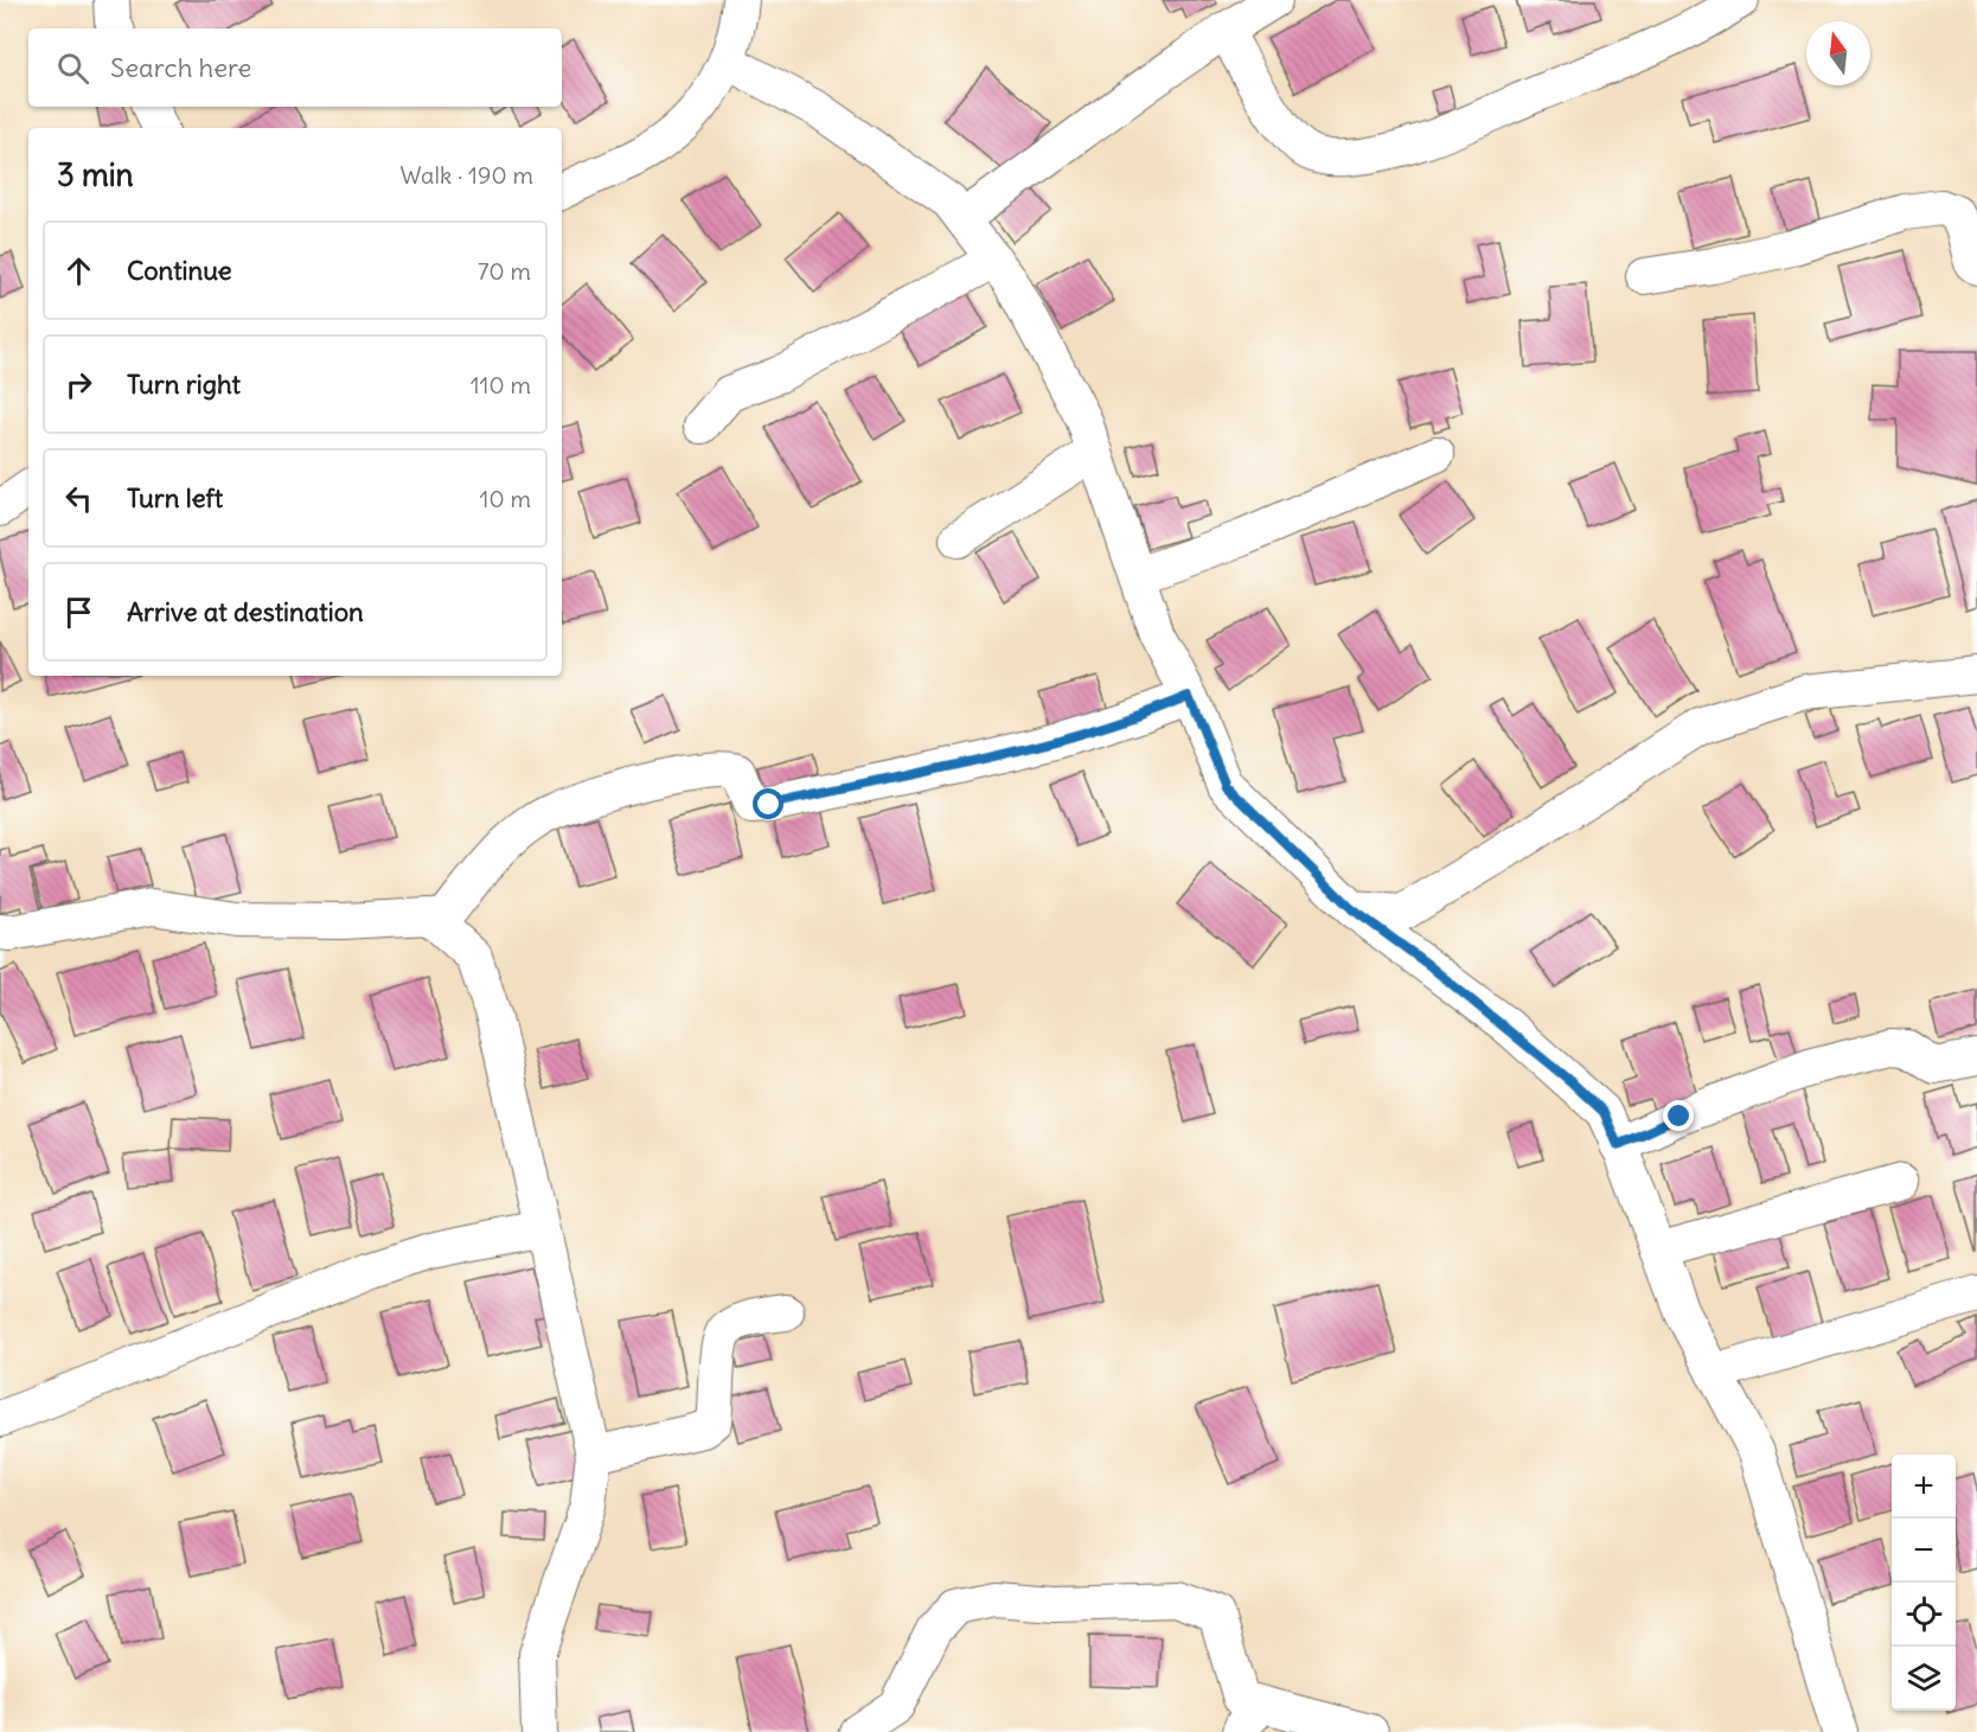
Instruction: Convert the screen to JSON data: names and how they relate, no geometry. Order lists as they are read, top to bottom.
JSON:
{
  "north": "top",
  "page": {
    "search": "Search here",
    "heading": ["3 min", "Walk · 190 m"],
    "list": [
      ["Continue", "70 m"],
      ["Turn right", "110 m"],
      ["Turn left", "10 m"],
      "Arrive at destination"
    ],
    "map_buttons": ["+", "−"]
  }
}
